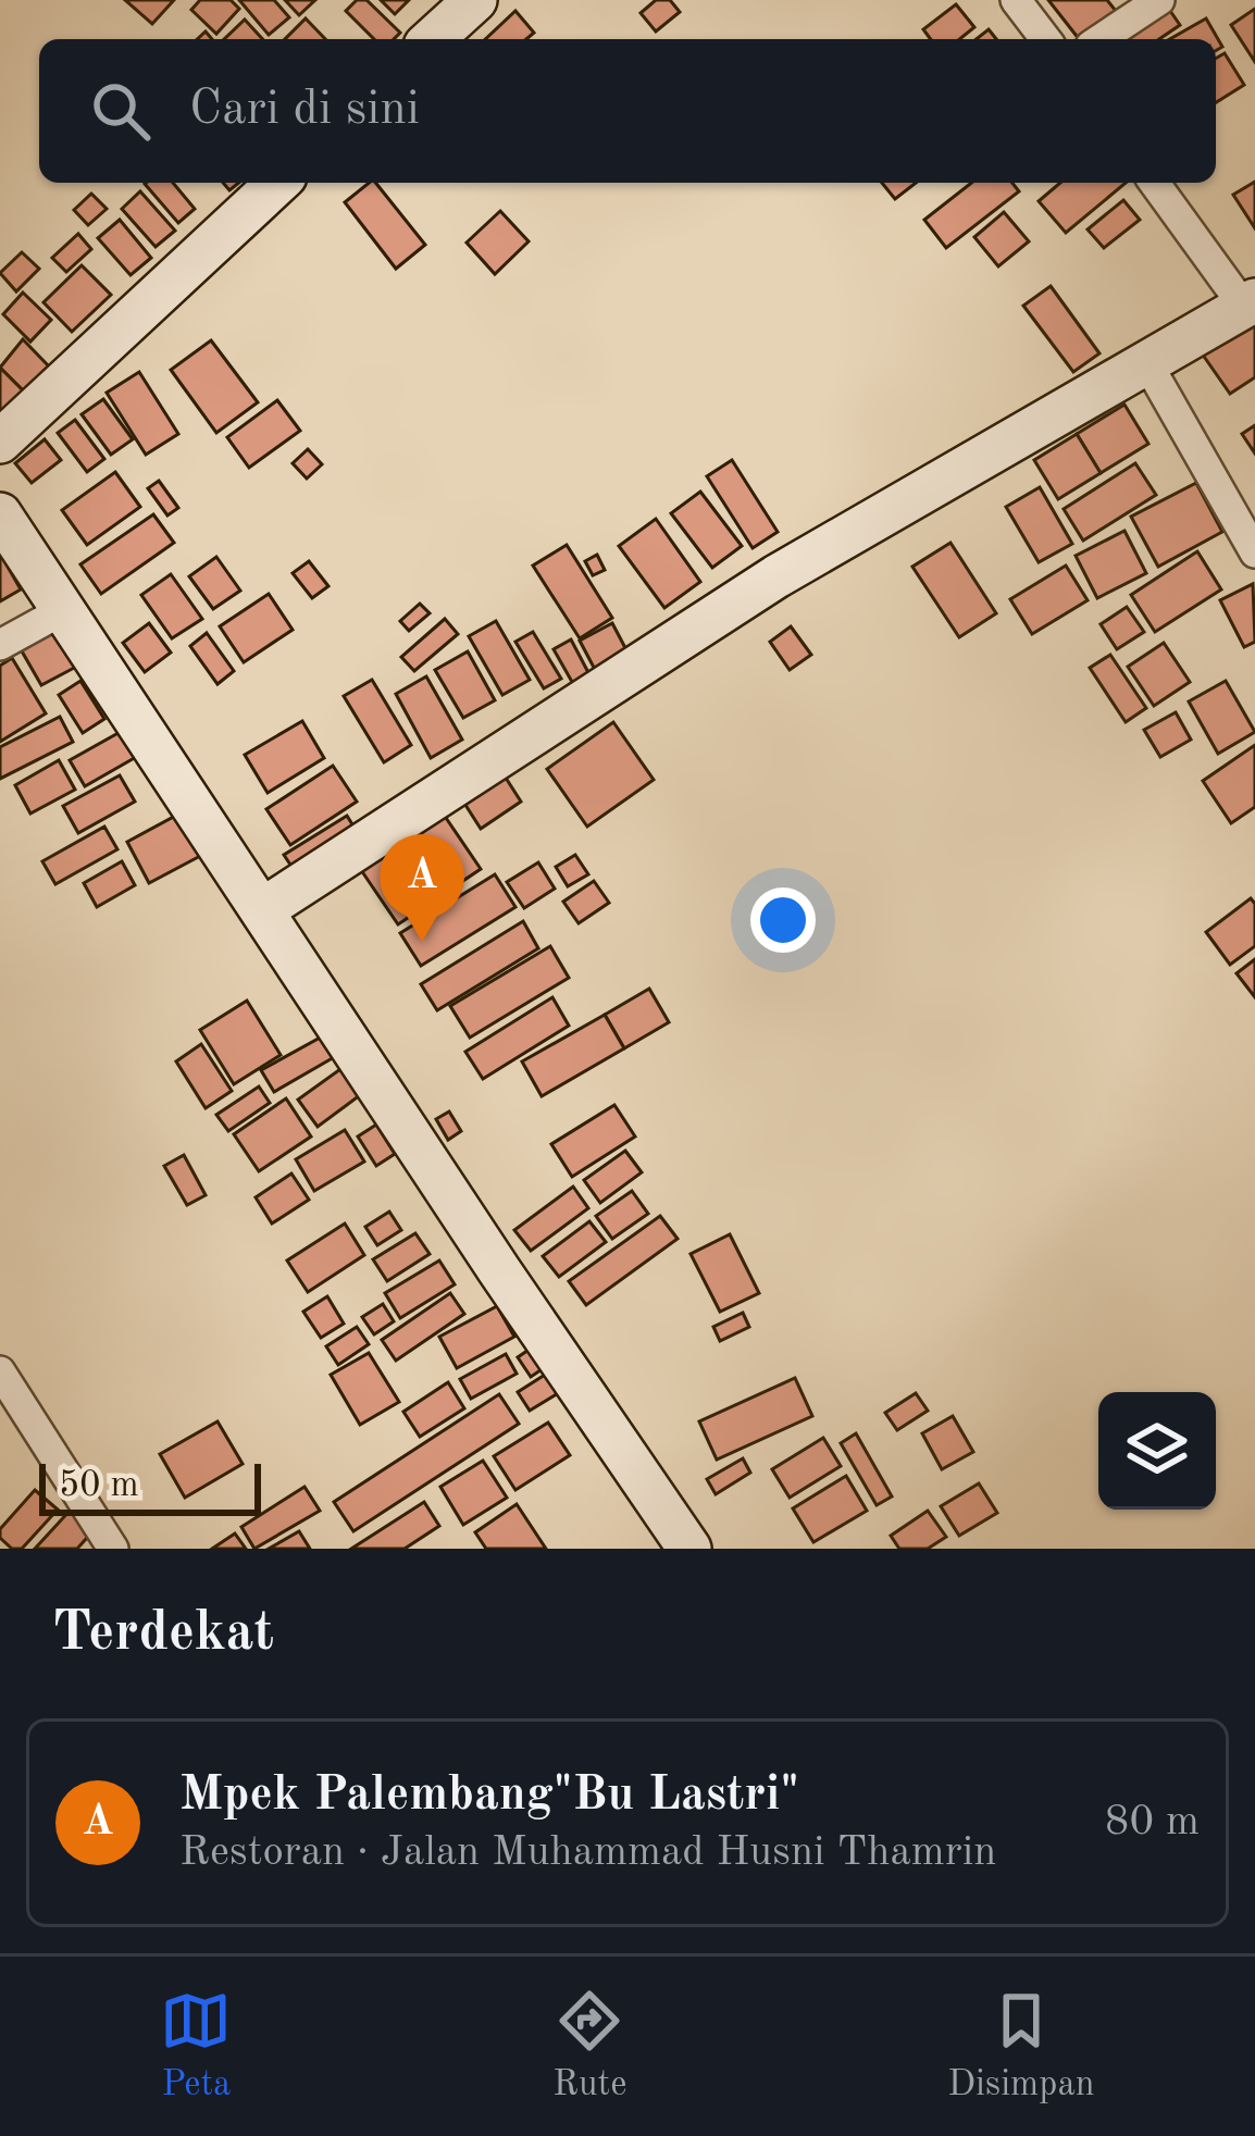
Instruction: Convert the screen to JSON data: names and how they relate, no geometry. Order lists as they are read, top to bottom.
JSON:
{
  "scale_bar": "50 m",
  "page": {
    "search": "Cari di sini",
    "pins": "A",
    "scale": "50 m",
    "heading": "Terdekat",
    "list": [
      {
        "mark": "A",
        "name": "Mpek Palembang\"Bu Lastri\"",
        "note": "Restoran · Jalan Muhammad Husni Thamrin",
        "value": "80 m"
      }
    ],
    "nav": ["Peta", "Rute", "Disimpan"]
  }
}
